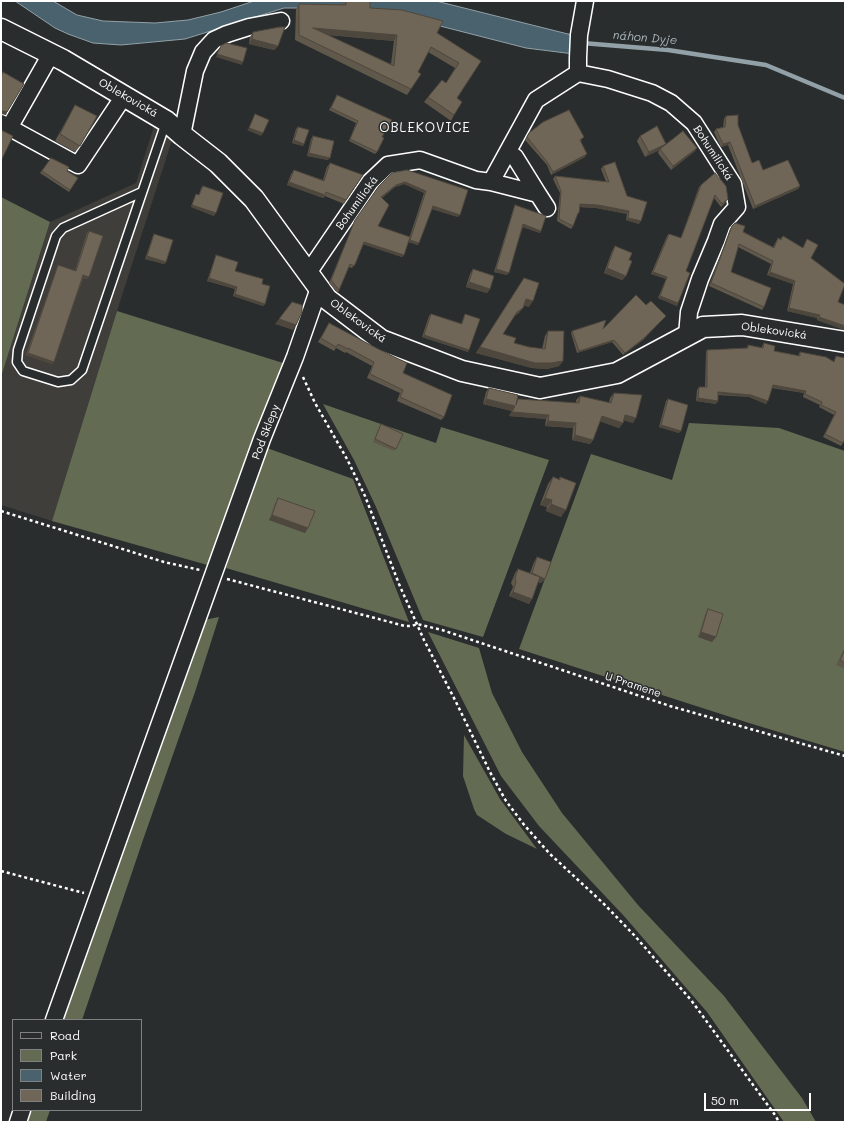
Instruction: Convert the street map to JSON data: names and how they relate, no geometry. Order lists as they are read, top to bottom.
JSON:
{
  "streets": {
    "street": ["Oblekovická", "Bohumilická", "Pod Sklepy"],
    "path": ["U Pramene"]
  },
  "crossings": [
    ["Oblekovická", "Bohumilická"],
    ["Oblekovická", "Pod Sklepy"],
    ["Bohumilická", "Pod Sklepy"],
    ["Pod Sklepy", "U Pramene"]
  ],
  "districts": ["OBLEKOVICE"],
  "water": ["náhon Dyje"],
  "legend": [
    "Road",
    "Park",
    "Water",
    "Building"
  ],
  "scale_bar": "50 m"
}
